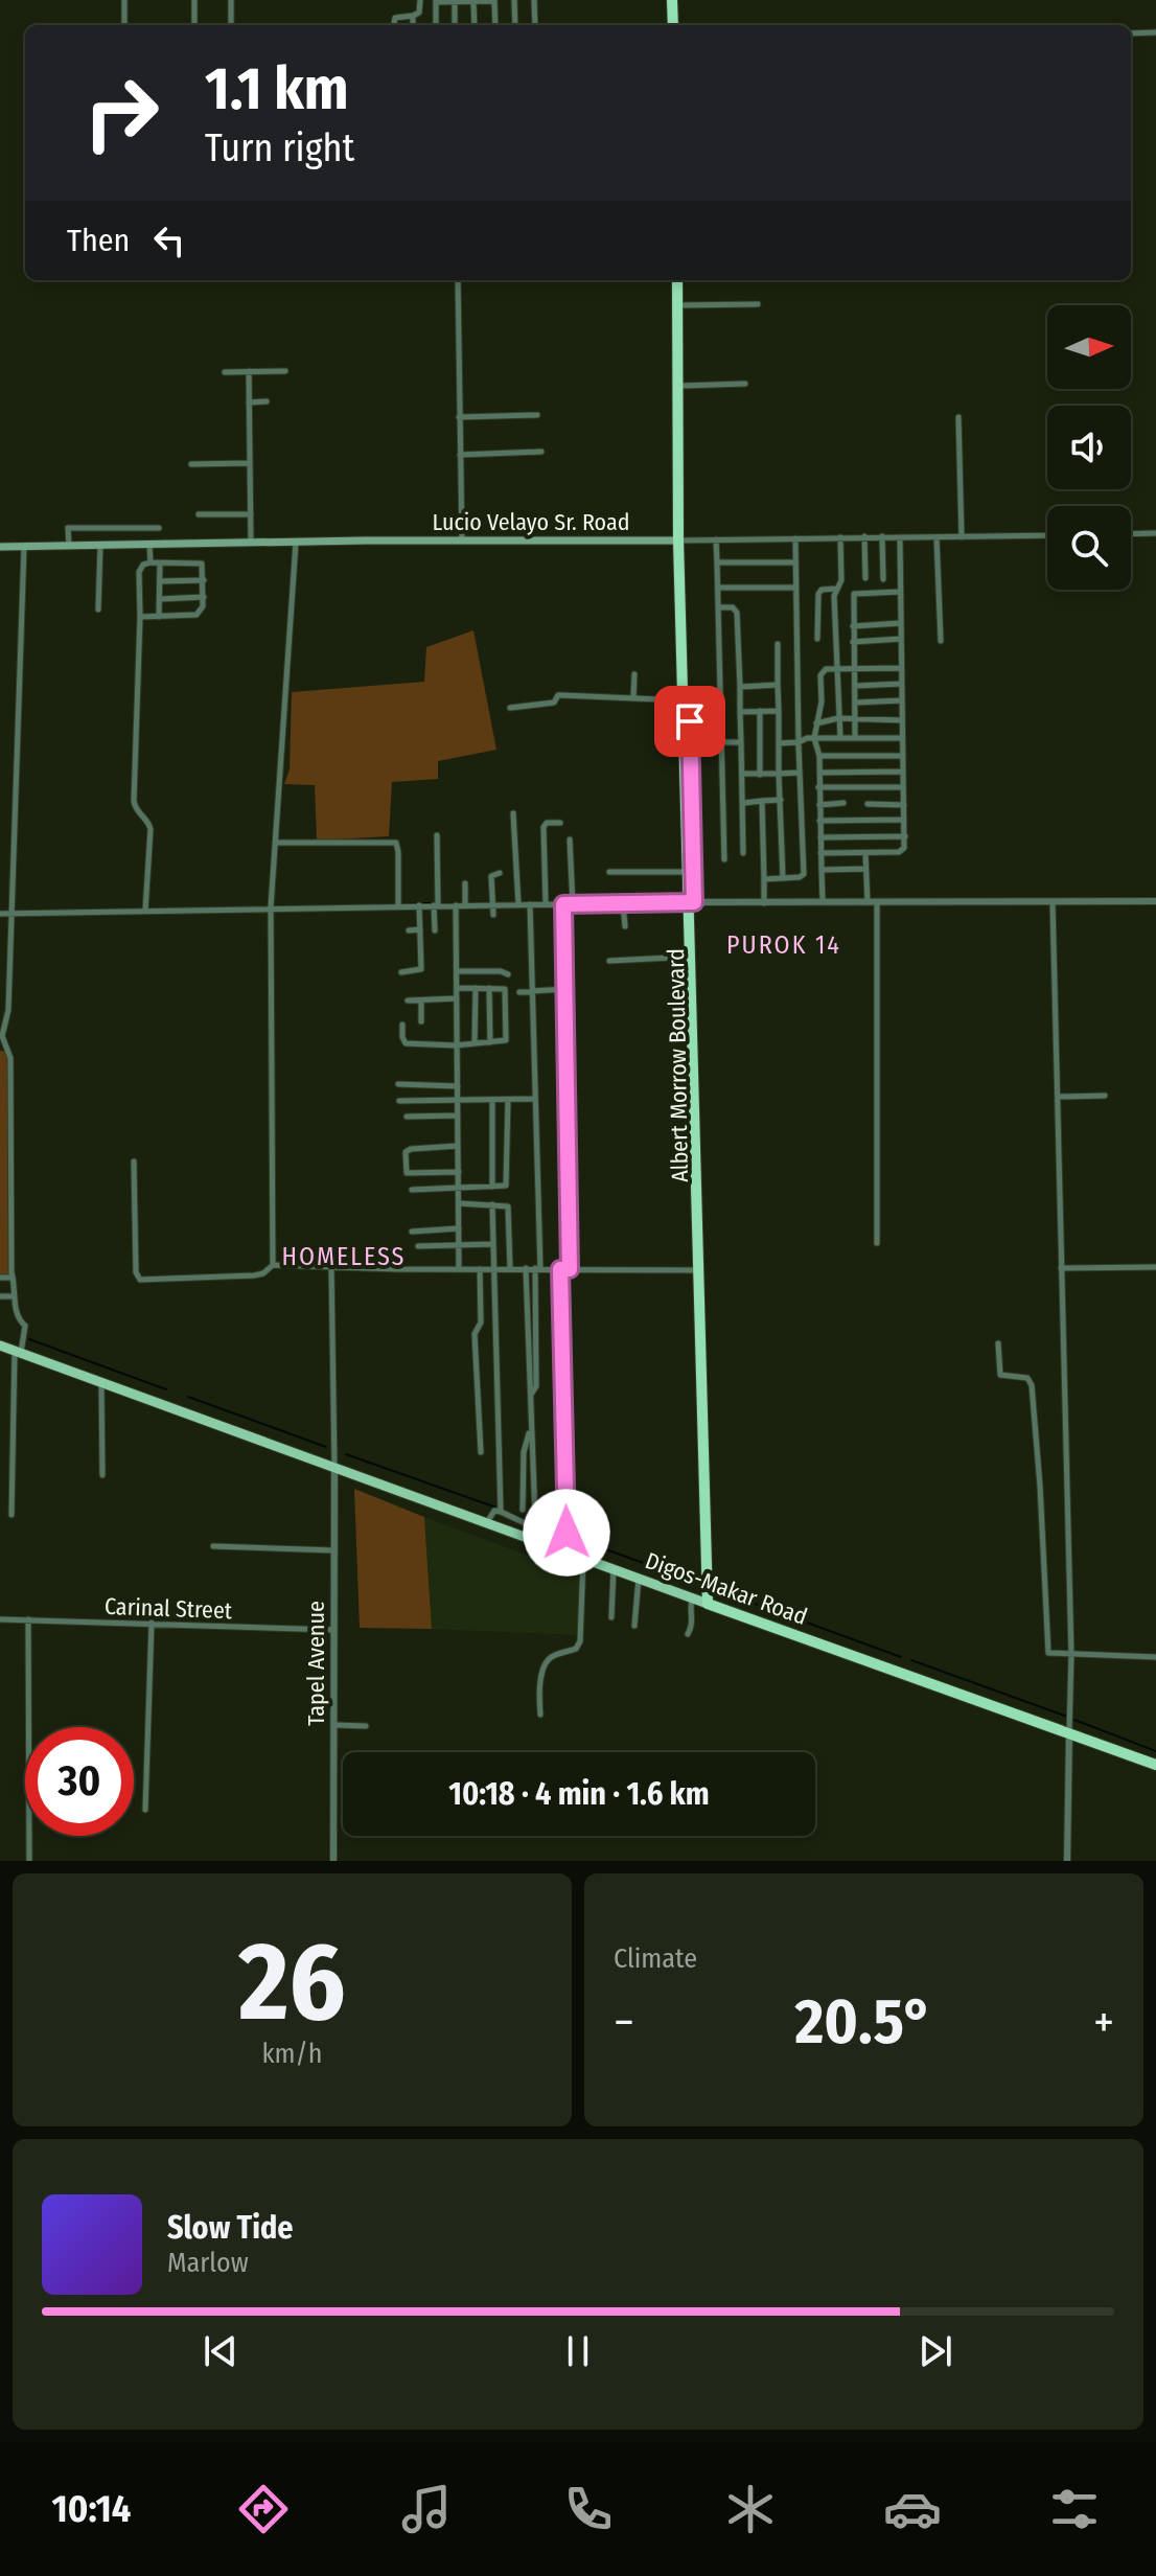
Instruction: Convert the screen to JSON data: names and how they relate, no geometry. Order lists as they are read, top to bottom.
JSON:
{
  "streets": {
    "highway": ["Albert Morrow Boulevard", "Digos-Makar Road"],
    "main road": ["Lucio Velayo Sr. Road"],
    "street": ["Carinal Street", "Tapel Avenue"]
  },
  "crossings": [
    ["Lucio Velayo Sr. Road", "Albert Morrow Boulevard"],
    ["Albert Morrow Boulevard", "Digos-Makar Road"],
    ["Digos-Makar Road", "Tapel Avenue"],
    ["Carinal Street", "Tapel Avenue"]
  ],
  "districts": ["PUROK 14", "HOMELESS"],
  "north": "right",
  "page": {
    "turn": ["1.1 km", "Turn right"],
    "then": "Then",
    "limit": "30",
    "trip": "10:18 · 4 min · 1.6 km",
    "tile": [
      ["26", "km/h"],
      "Climate"
    ],
    "heat": ["−", "20.5°", "+"],
    "song": ["Slow Tide", "Marlow"],
    "tabs": "10:14"
  }
}
